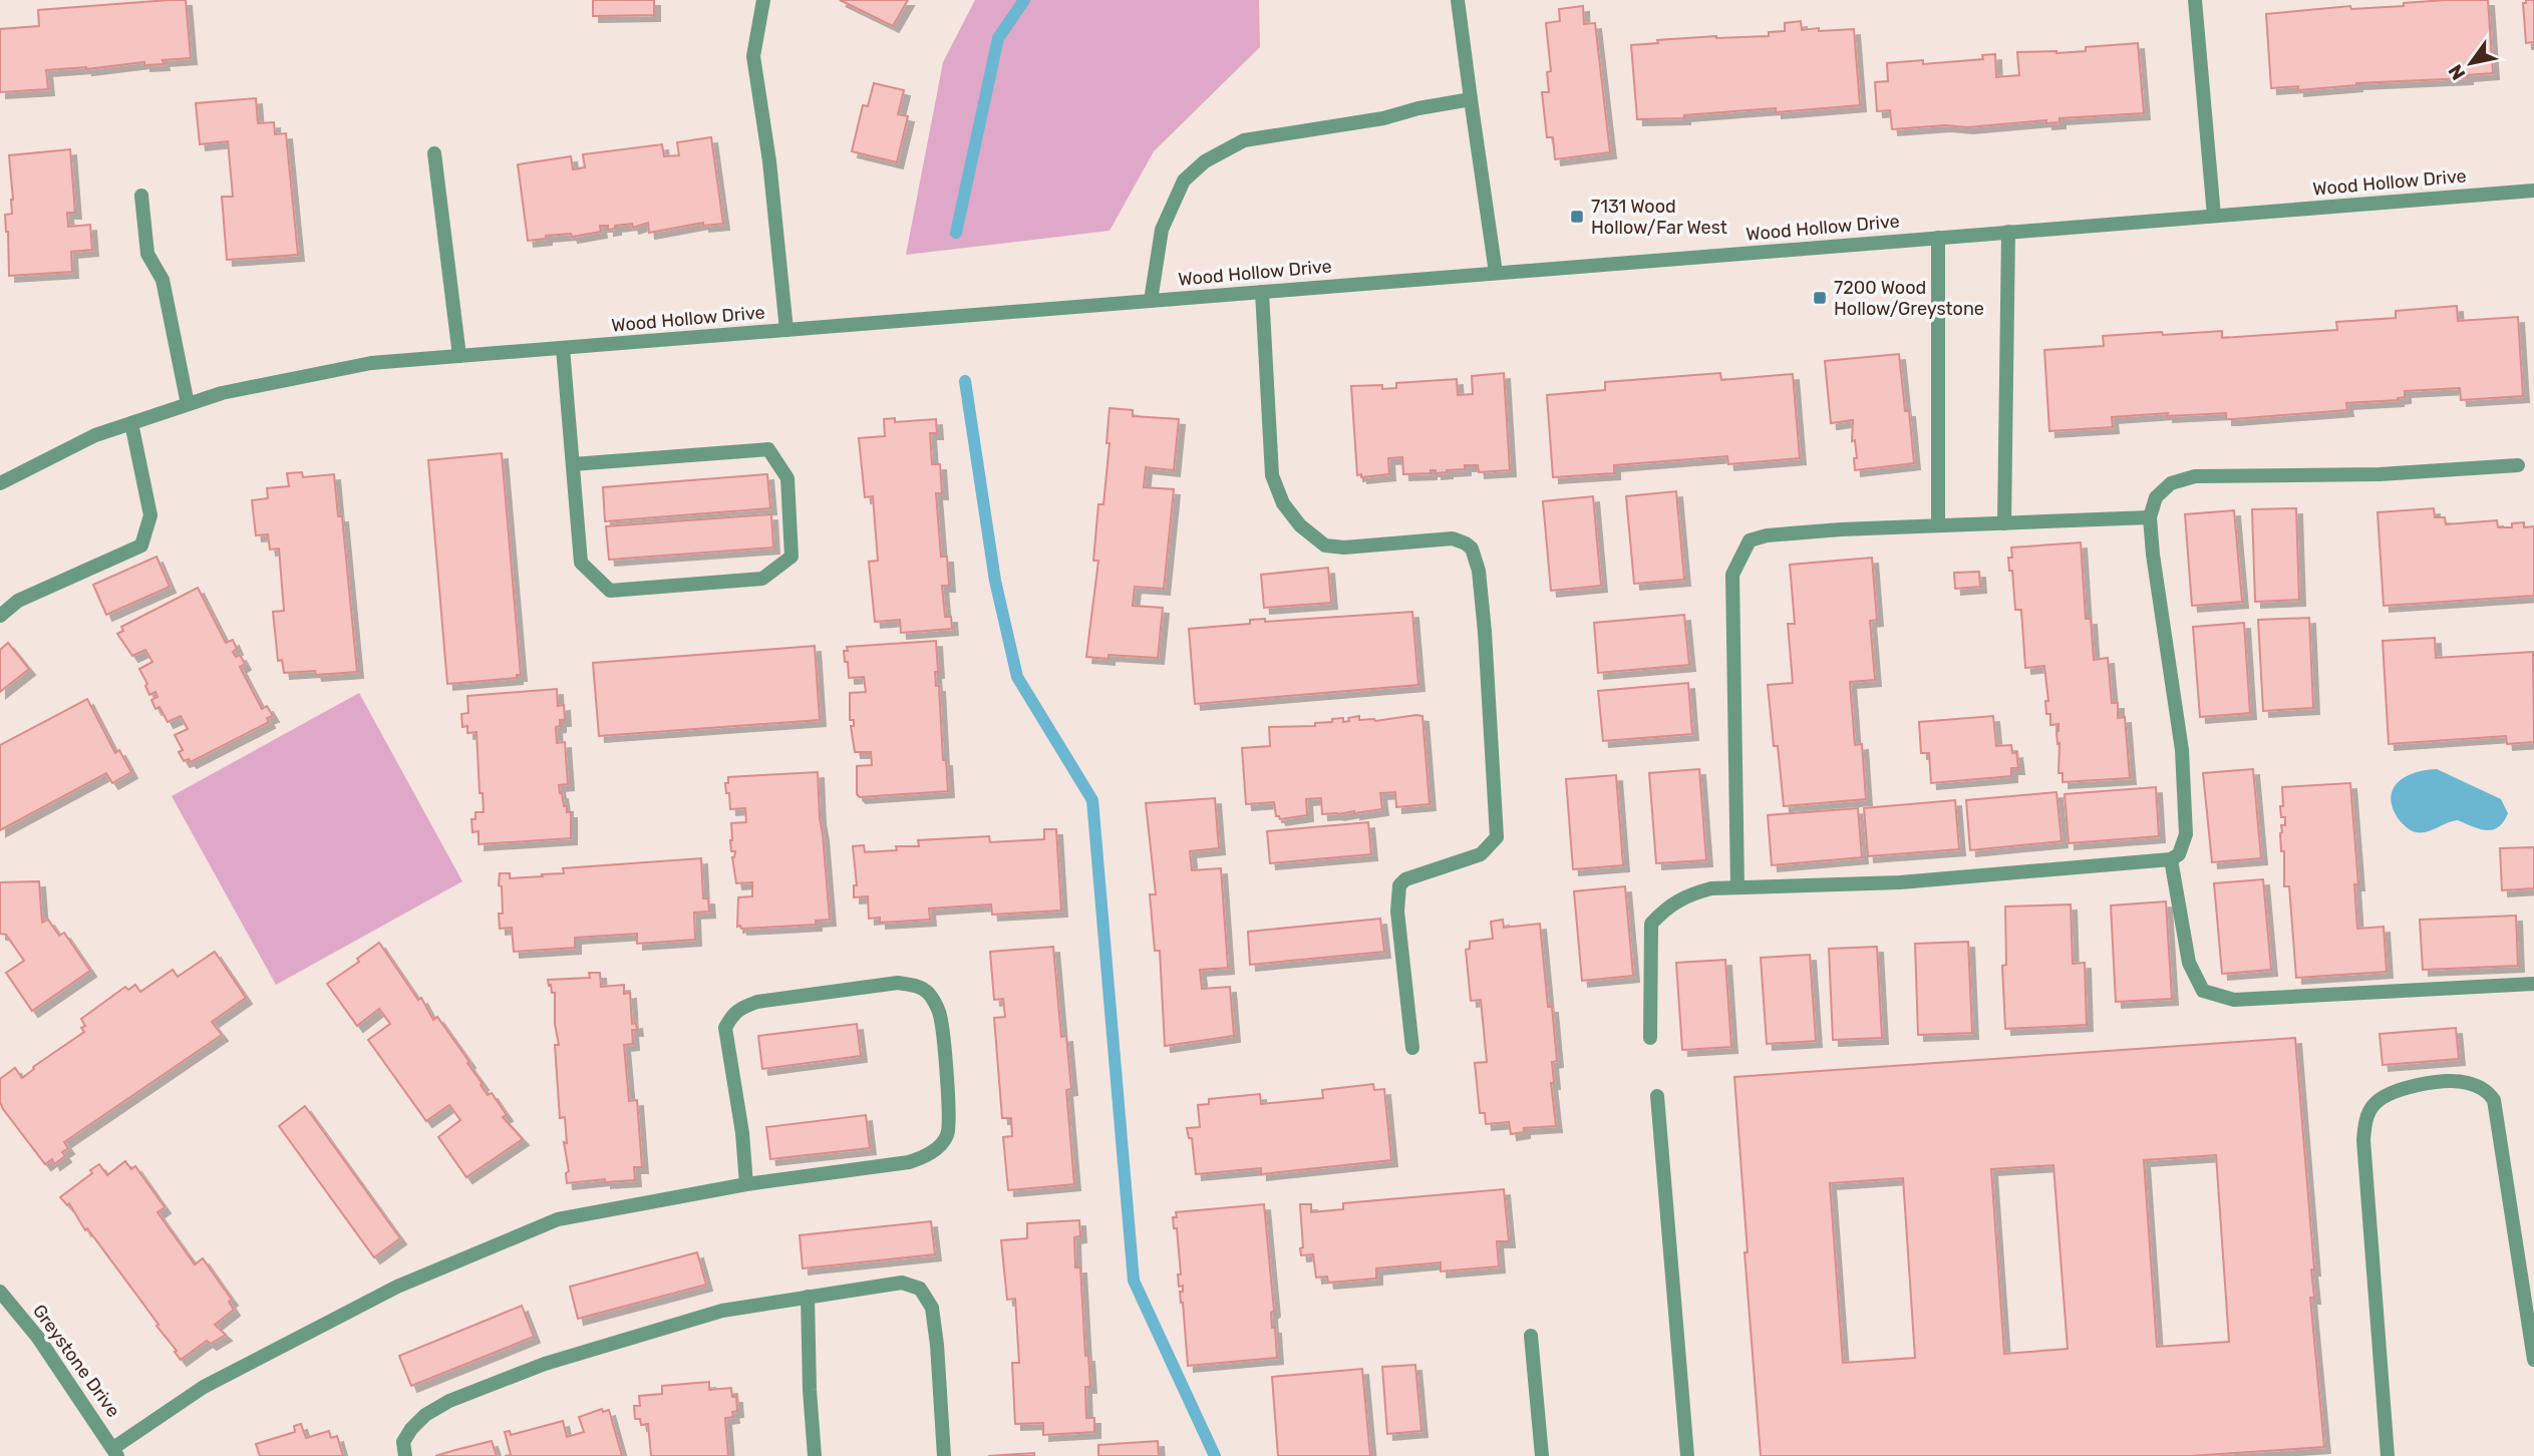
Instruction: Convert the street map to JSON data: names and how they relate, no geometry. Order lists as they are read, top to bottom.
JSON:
{
  "streets": {
    "street": ["Wood Hollow Drive", "Greystone Drive"]
  },
  "places": {
    "transit": ["7131 Wood Hollow/Far West", "7200 Wood Hollow/Greystone"]
  },
  "north": "bottom left"
}
